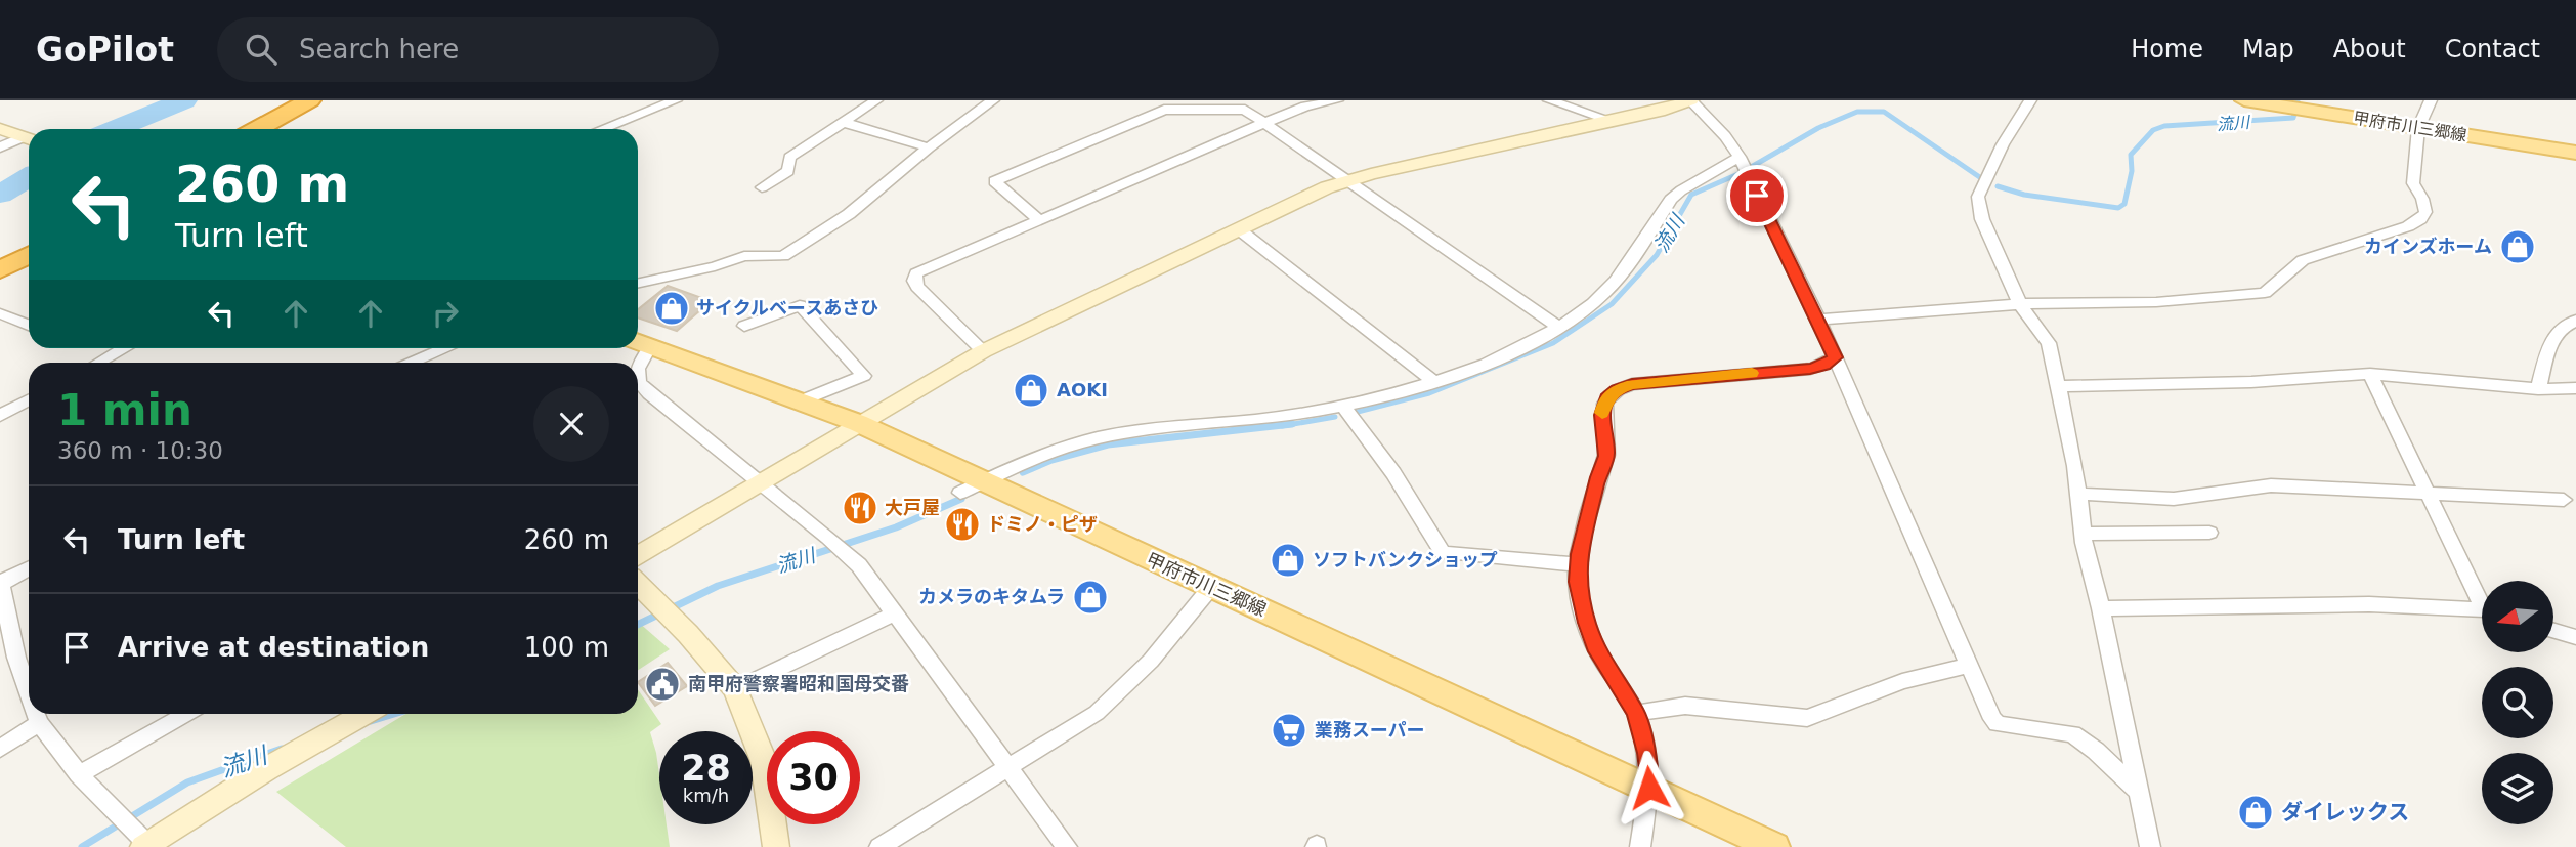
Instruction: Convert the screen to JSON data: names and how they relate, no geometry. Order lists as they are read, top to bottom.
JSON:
{
  "streets": {
    "main road": ["甲府市川三郷線"]
  },
  "water": ["流川"],
  "places": {
    "shop": [
      "カインズホーム",
      "サイクルベースあさひ",
      "AOKI",
      "ソフトバンクショップ",
      "カメラのキタムラ",
      "ダイレックス"
    ],
    "restaurant": ["大戸屋", "ドミノ・ピザ"],
    "public building": ["南甲府警察署昭和国母交番"],
    "supermarket": ["業務スーパー"]
  },
  "north": "left",
  "page": {
    "header": "GoPilot",
    "search": "Search here",
    "nav": [
      "Home",
      "Map",
      "About",
      "Contact"
    ],
    "turn": ["260 m", "Turn left"],
    "heading": ["1 min", "360 m · 10:30"],
    "list": [
      {
        "name": "Turn left",
        "value": "260 m"
      },
      {
        "name": "Arrive at destination",
        "value": "100 m"
      }
    ],
    "speed": "28 km/h",
    "limit": "30"
  }
}
